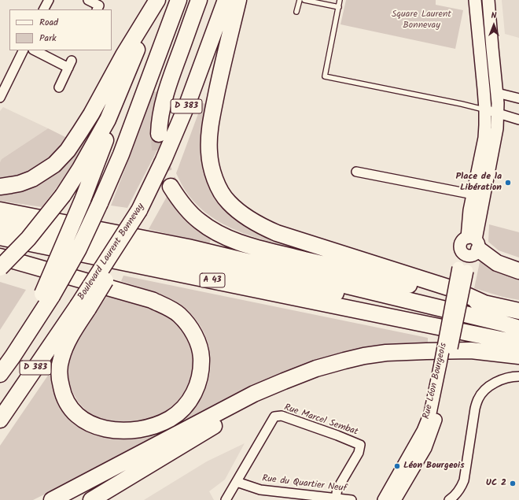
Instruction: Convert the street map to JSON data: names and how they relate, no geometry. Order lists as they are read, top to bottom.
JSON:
{
  "streets": {
    "highway": ["D 383", "Boulevard Laurent Bonnevay", "A 43"],
    "street": ["Rue Léon Bourgeois", "Rue Marcel Sembat", "Rue du Quartier Neuf"]
  },
  "crossings": [
    ["Rue Marcel Sembat", "Rue du Quartier Neuf"]
  ],
  "parks": ["Square Laurent Bonnevay"],
  "places": ["Place de la Libération", "Léon Bourgeois", "UC 2"],
  "legend": ["Road", "Park"],
  "north": "top"
}
